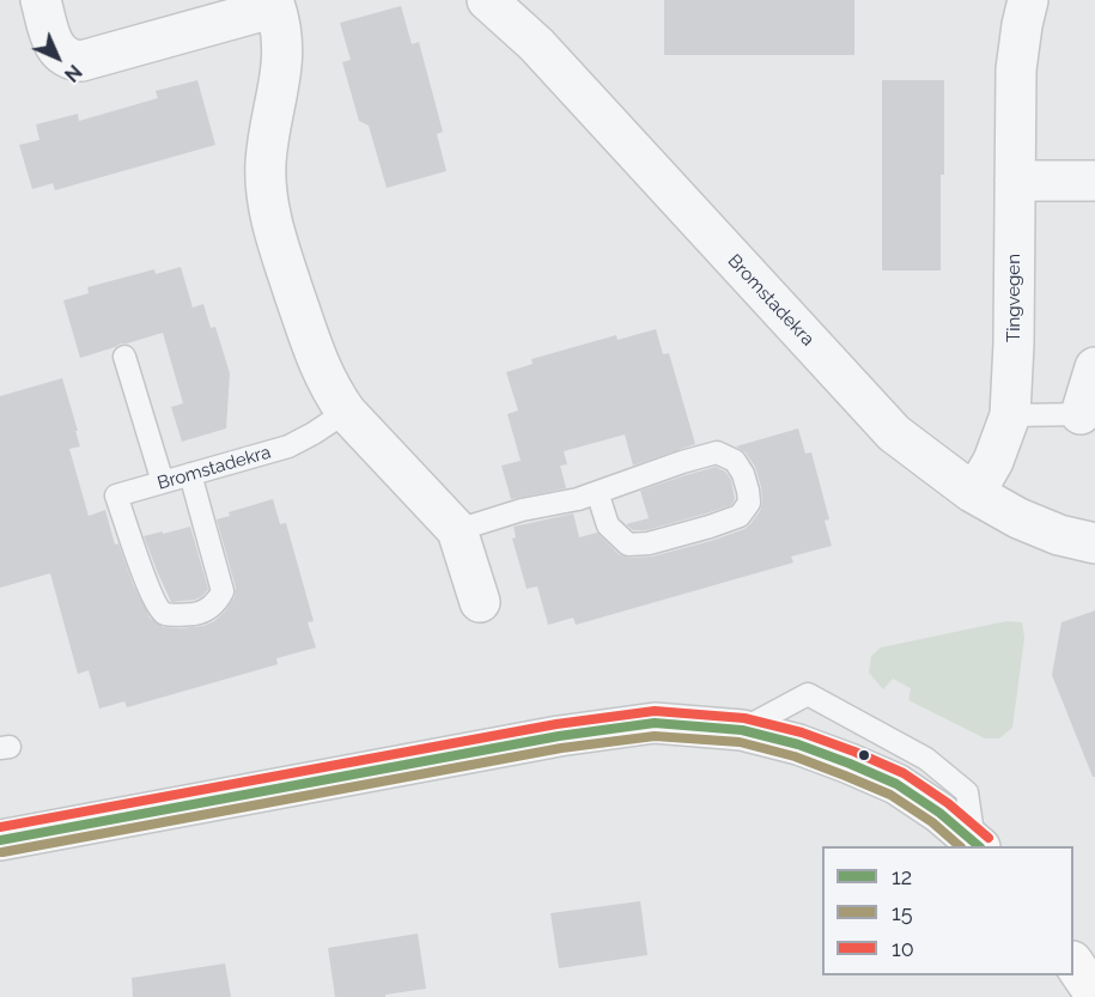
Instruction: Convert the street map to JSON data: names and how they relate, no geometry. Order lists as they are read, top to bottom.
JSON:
{
  "streets": {
    "street": ["Tingvegen", "Bromstadekra"]
  },
  "crossings": [
    ["Tingvegen", "Bromstadekra"]
  ],
  "lines": ["transit line 10", "transit line 12", "transit line 15"],
  "legend": ["12", "15", "10"],
  "north": "bottom right"
}
